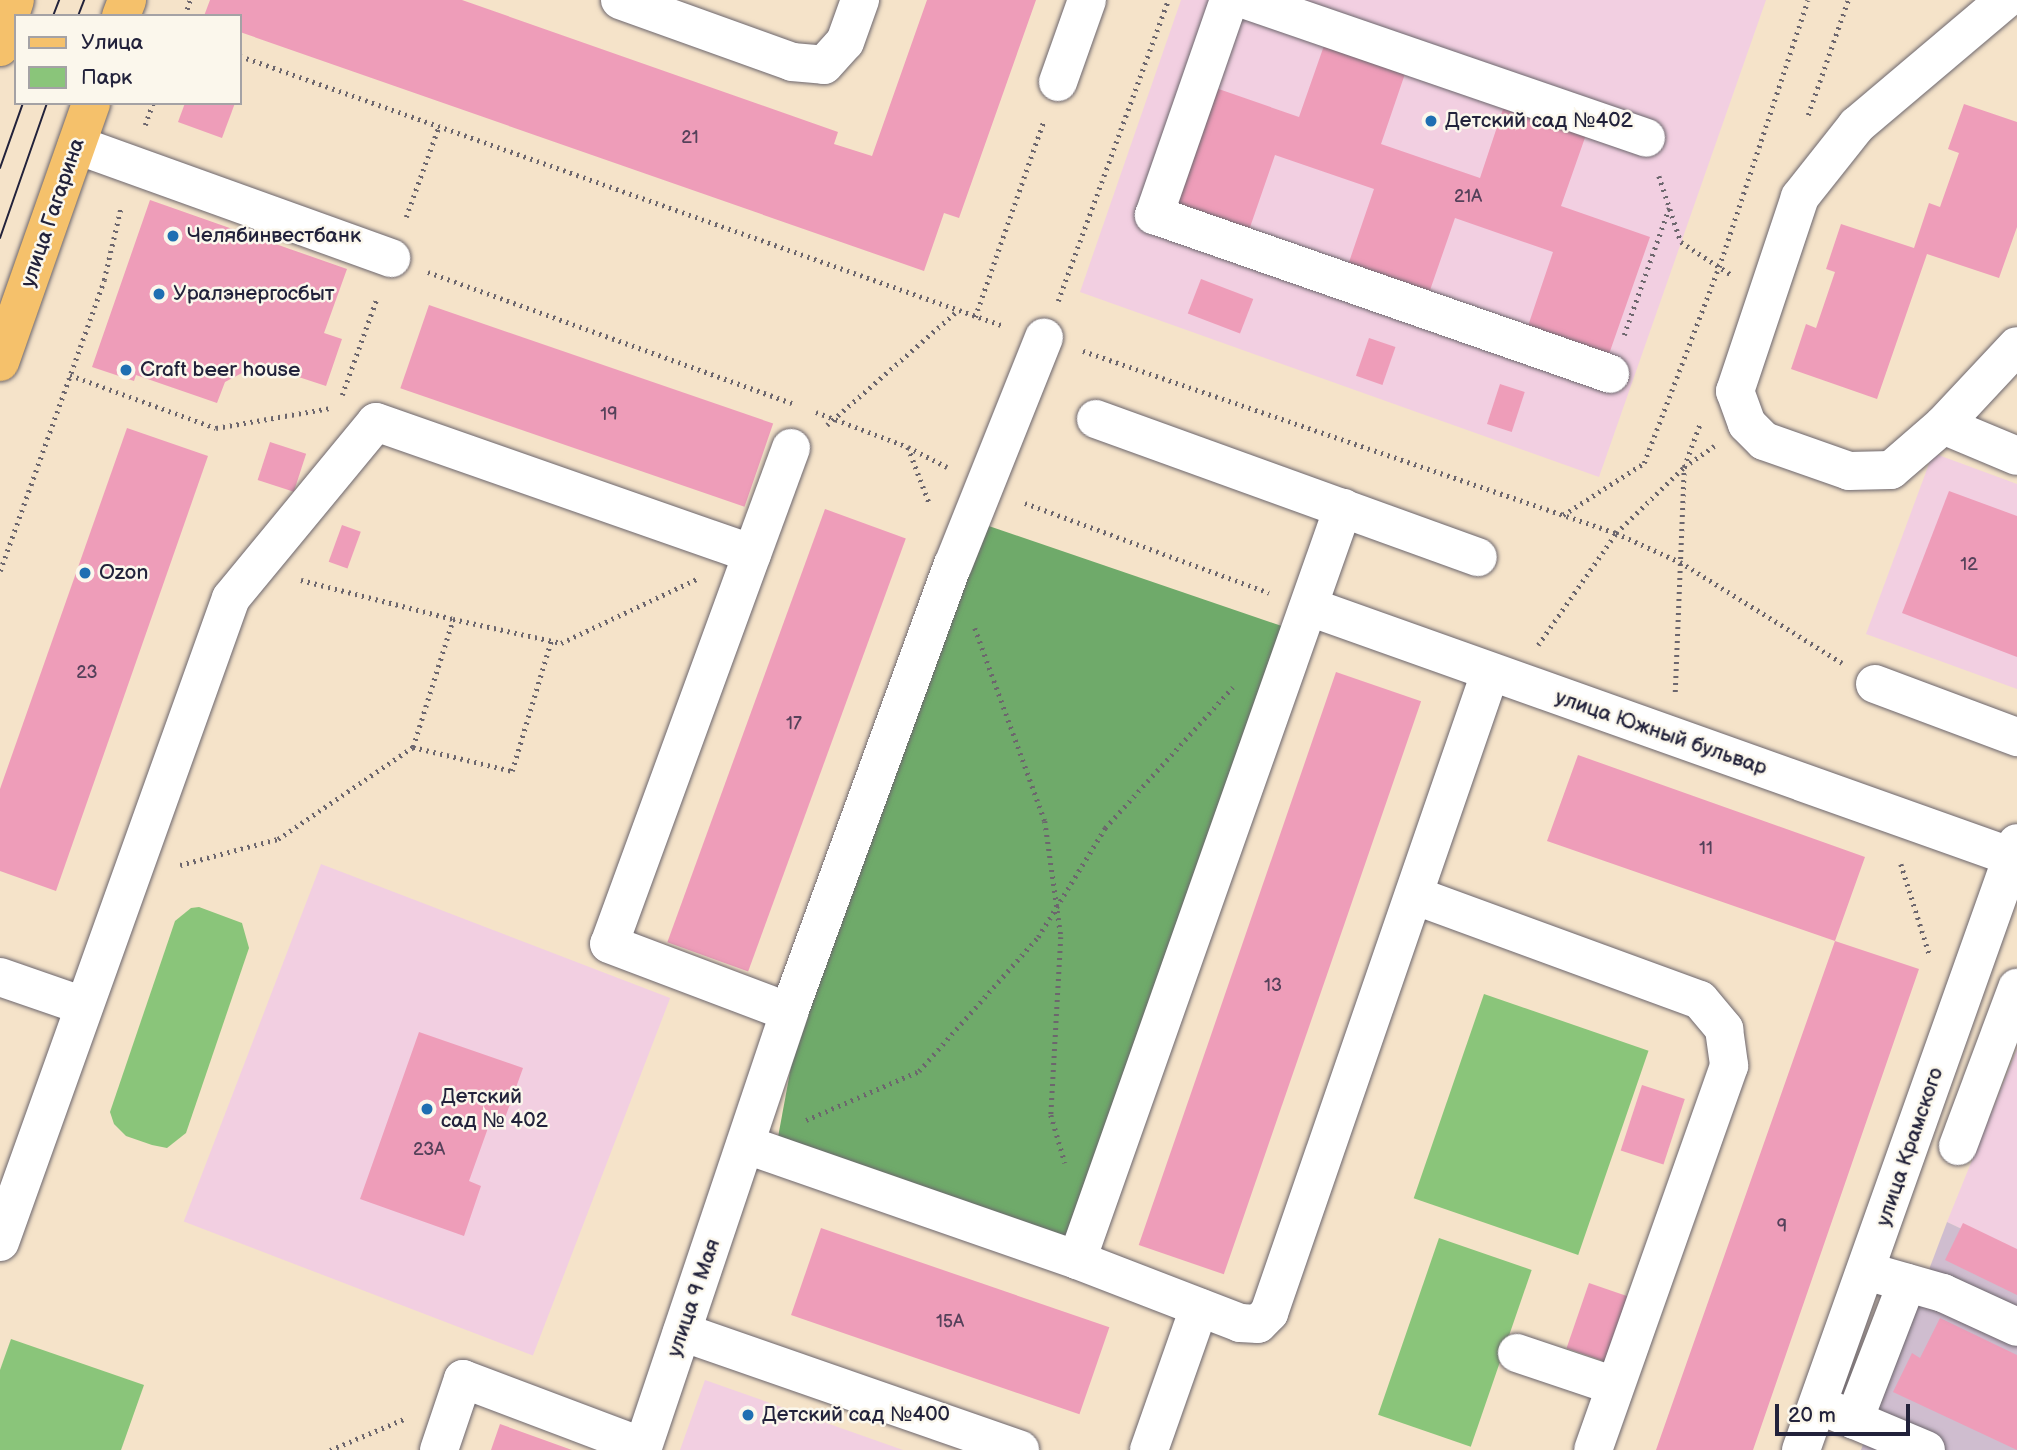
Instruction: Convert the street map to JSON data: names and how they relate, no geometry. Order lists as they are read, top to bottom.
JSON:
{
  "streets": {
    "main road": ["улица Гагарина"],
    "street": ["улица Южный бульвар", "улица Крамского", "улица 9 Мая"]
  },
  "crossings": [
    ["улица Южный бульвар", "улица Крамского"]
  ],
  "places": [
    "Детский сад №402",
    "Челябинвестбанк",
    "Уралэнергосбыт",
    "Craft beer house",
    "Ozon",
    "Детский сад № 402",
    "Детский сад №400"
  ],
  "house_numbers": [
    "21",
    "21А",
    "19",
    "12",
    "23",
    "17",
    "11",
    "13",
    "23А",
    "9",
    "15А"
  ],
  "legend": ["Улица", "Парк"],
  "scale_bar": "20 m"
}
